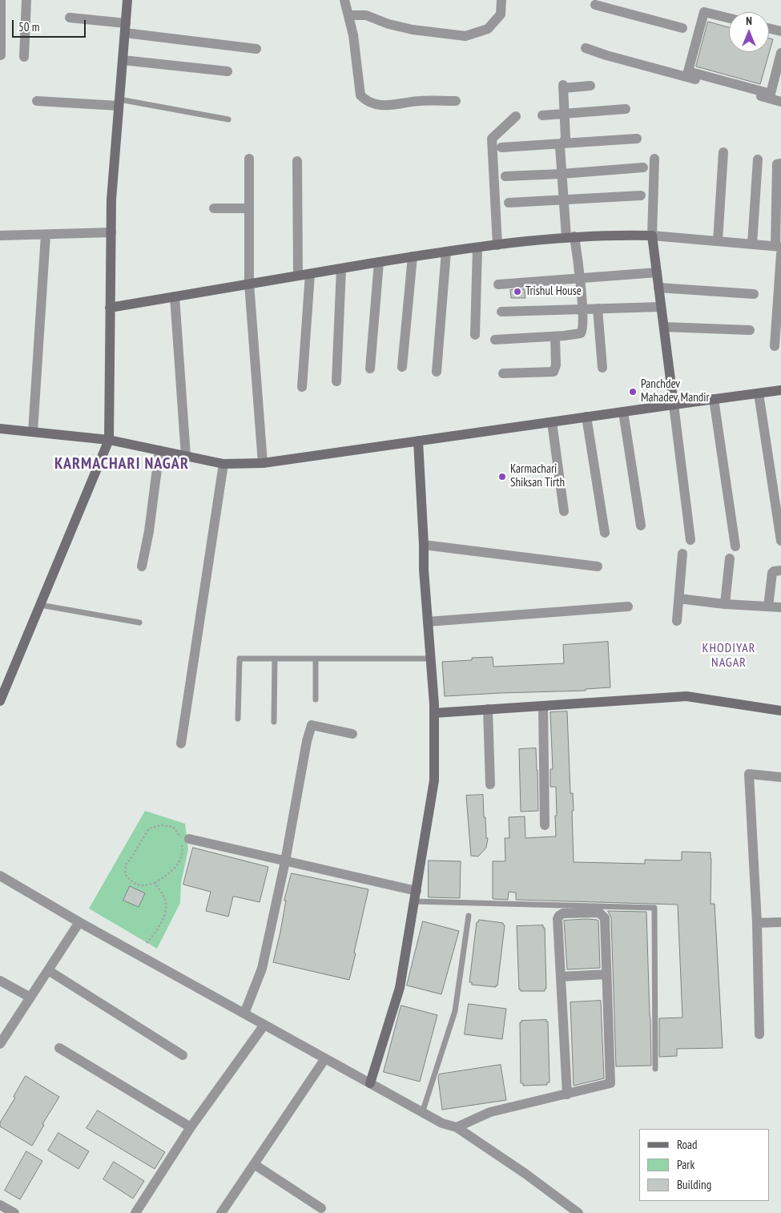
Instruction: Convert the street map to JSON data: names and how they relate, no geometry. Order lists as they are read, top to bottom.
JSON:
{
  "districts": ["KARMACHARI NAGAR", "KHODIYAR NAGAR"],
  "places": ["Trishul House", "Panchdev Mahadev Mandir", "Karmachari Shiksan Tirth"],
  "legend": ["Road", "Park", "Building"],
  "scale_bar": "50 m",
  "north": "top"
}
